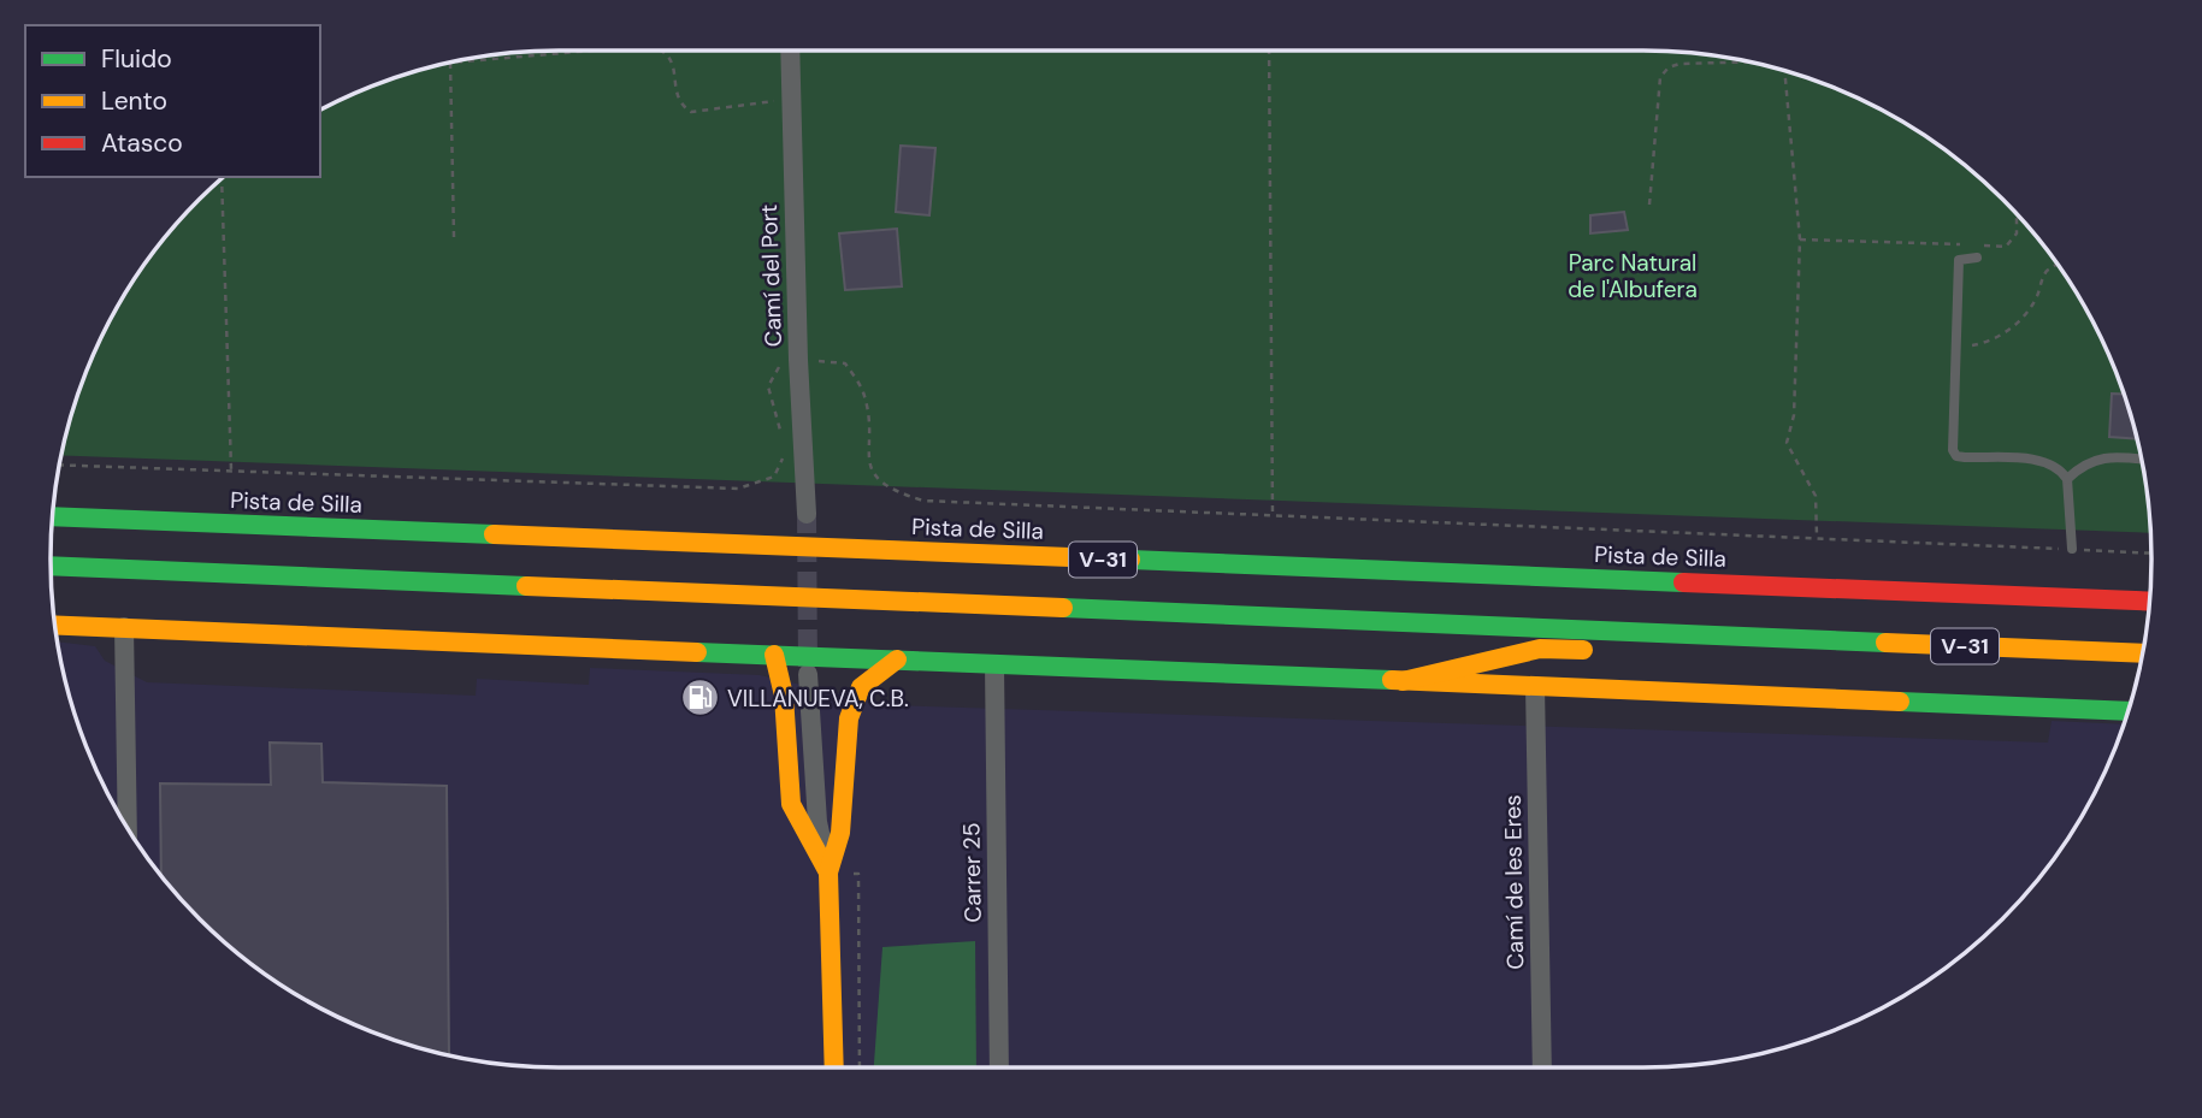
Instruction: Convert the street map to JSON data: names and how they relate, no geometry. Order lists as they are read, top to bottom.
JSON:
{
  "streets": {
    "main road": ["Pista de Silla", "V-31"],
    "street": ["Camí del Port", "Carrer 25", "Camí de les Eres"]
  },
  "parks": ["Parc Natural de l'Albufera"],
  "places": {
    "fuel station": ["VILLANUEVA, C.B."]
  },
  "legend": ["Fluido", "Lento", "Atasco"]
}
